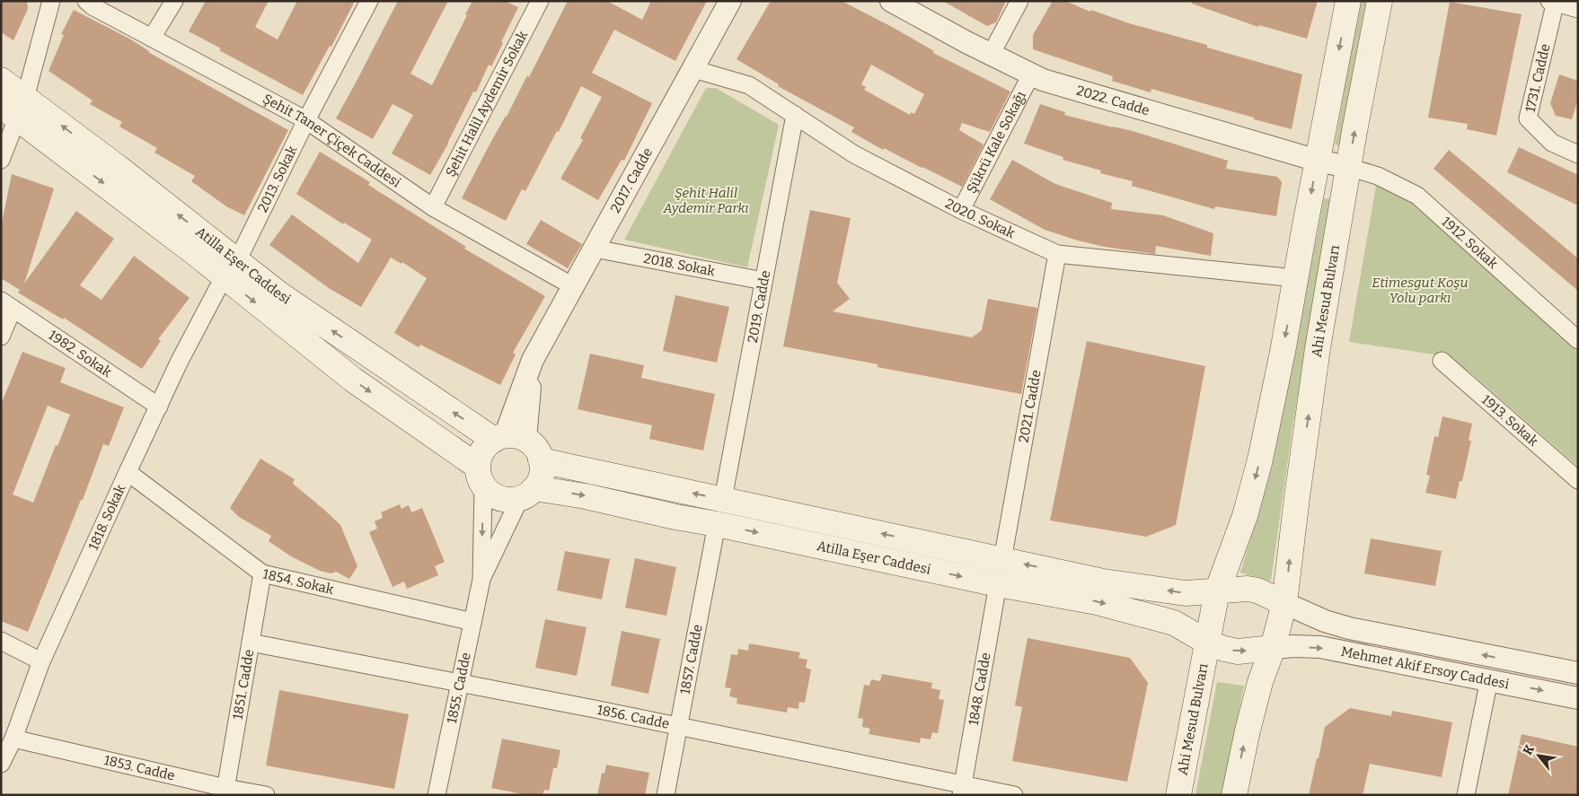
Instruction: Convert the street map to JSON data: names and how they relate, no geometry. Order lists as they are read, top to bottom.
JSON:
{
  "streets": {
    "main road": ["Atilla Eşer Caddesi", "Ahi Mesud Bulvarı"],
    "street": [
      "1731. Cadde",
      "2022. Cadde",
      "Şehit Halil Aydemir Sokak",
      "Şehit Taner Çiçek Caddesi",
      "Şükrü Kale Sokağı",
      "2013. Sokak",
      "2017. Cadde",
      "2020. Sokak",
      "1912. Sokak",
      "2018. Sokak",
      "2019. Cadde",
      "1982. Sokak",
      "2021. Cadde",
      "1913. Sokak",
      "1818. Sokak",
      "1854. Sokak",
      "1857. Cadde",
      "Mehmet Akif Ersoy Caddesi",
      "1851. Cadde",
      "1855. Cadde",
      "1848. Cadde",
      "1856. Cadde",
      "1853. Cadde"
    ]
  },
  "crossings": [
    ["2022. Cadde", "Şükrü Kale Sokağı"],
    ["2022. Cadde", "1912. Sokak"],
    ["2022. Cadde", "Ahi Mesud Bulvarı"],
    ["Şehit Halil Aydemir Sokak", "Şehit Taner Çiçek Caddesi"],
    ["Şehit Taner Çiçek Caddesi", "2013. Sokak"],
    ["Şehit Taner Çiçek Caddesi", "2017. Cadde"],
    ["Şükrü Kale Sokağı", "2020. Sokak"],
    ["2013. Sokak", "Atilla Eşer Caddesi"],
    ["2013. Sokak", "1818. Sokak"],
    ["2017. Cadde", "2020. Sokak"],
    ["2017. Cadde", "Atilla Eşer Caddesi"],
    ["2017. Cadde", "2018. Sokak"],
    ["2017. Cadde", "1855. Cadde"],
    ["2020. Sokak", "Ahi Mesud Bulvarı"],
    ["2020. Sokak", "2019. Cadde"],
    ["2020. Sokak", "2021. Cadde"],
    ["1912. Sokak", "Ahi Mesud Bulvarı"],
    ["Atilla Eşer Caddesi", "Ahi Mesud Bulvarı"],
    ["Atilla Eşer Caddesi", "2019. Cadde"],
    ["Atilla Eşer Caddesi", "2021. Cadde"],
    ["Atilla Eşer Caddesi", "1818. Sokak"],
    ["Atilla Eşer Caddesi", "1857. Cadde"],
    ["Atilla Eşer Caddesi", "Mehmet Akif Ersoy Caddesi"],
    ["Atilla Eşer Caddesi", "1855. Cadde"],
    ["Atilla Eşer Caddesi", "1848. Cadde"],
    ["2018. Sokak", "2019. Cadde"],
    ["Ahi Mesud Bulvarı", "Mehmet Akif Ersoy Caddesi"],
    ["1982. Sokak", "1818. Sokak"],
    ["1818. Sokak", "1854. Sokak"],
    ["1818. Sokak", "1853. Cadde"],
    ["1854. Sokak", "1851. Cadde"],
    ["1854. Sokak", "1855. Cadde"],
    ["1857. Cadde", "1856. Cadde"],
    ["1851. Cadde", "1856. Cadde"],
    ["1851. Cadde", "1853. Cadde"],
    ["1855. Cadde", "1856. Cadde"],
    ["1848. Cadde", "1856. Cadde"]
  ],
  "parks": ["Şehit Halil Aydemir Parkı", "Etimesgut Koşu Yolu parkı"],
  "north": "top left"
}
